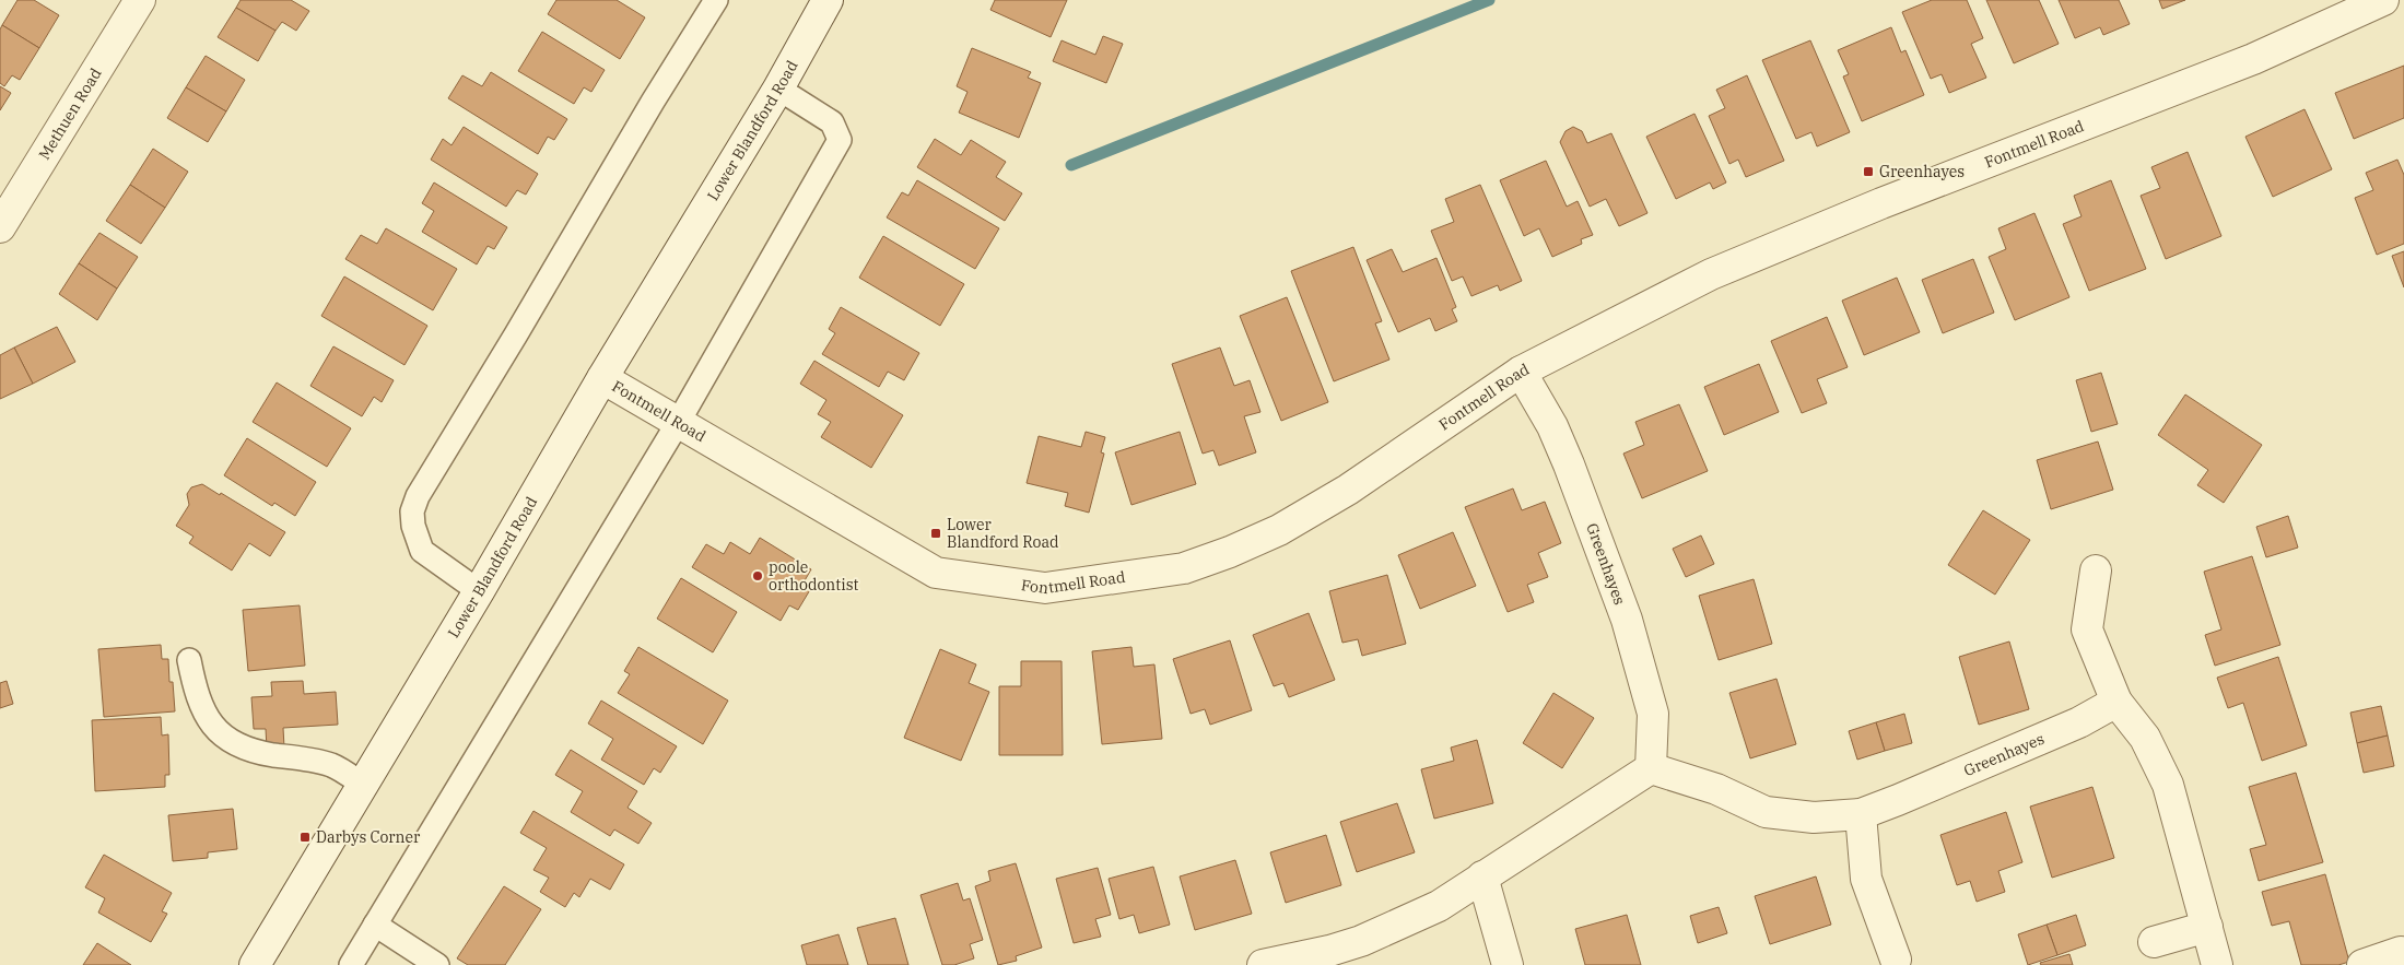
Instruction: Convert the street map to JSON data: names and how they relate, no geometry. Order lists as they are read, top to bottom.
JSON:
{
  "streets": {
    "street": [
      "Methuen Road",
      "Lower Blandford Road",
      "Fontmell Road",
      "Greenhayes"
    ]
  },
  "crossings": [
    ["Lower Blandford Road", "Fontmell Road"],
    ["Fontmell Road", "Greenhayes"]
  ],
  "places": {
    "transit": ["Greenhayes", "Lower Blandford Road", "Darbys Corner"],
    "other": ["poole orthodontist"]
  }
}
